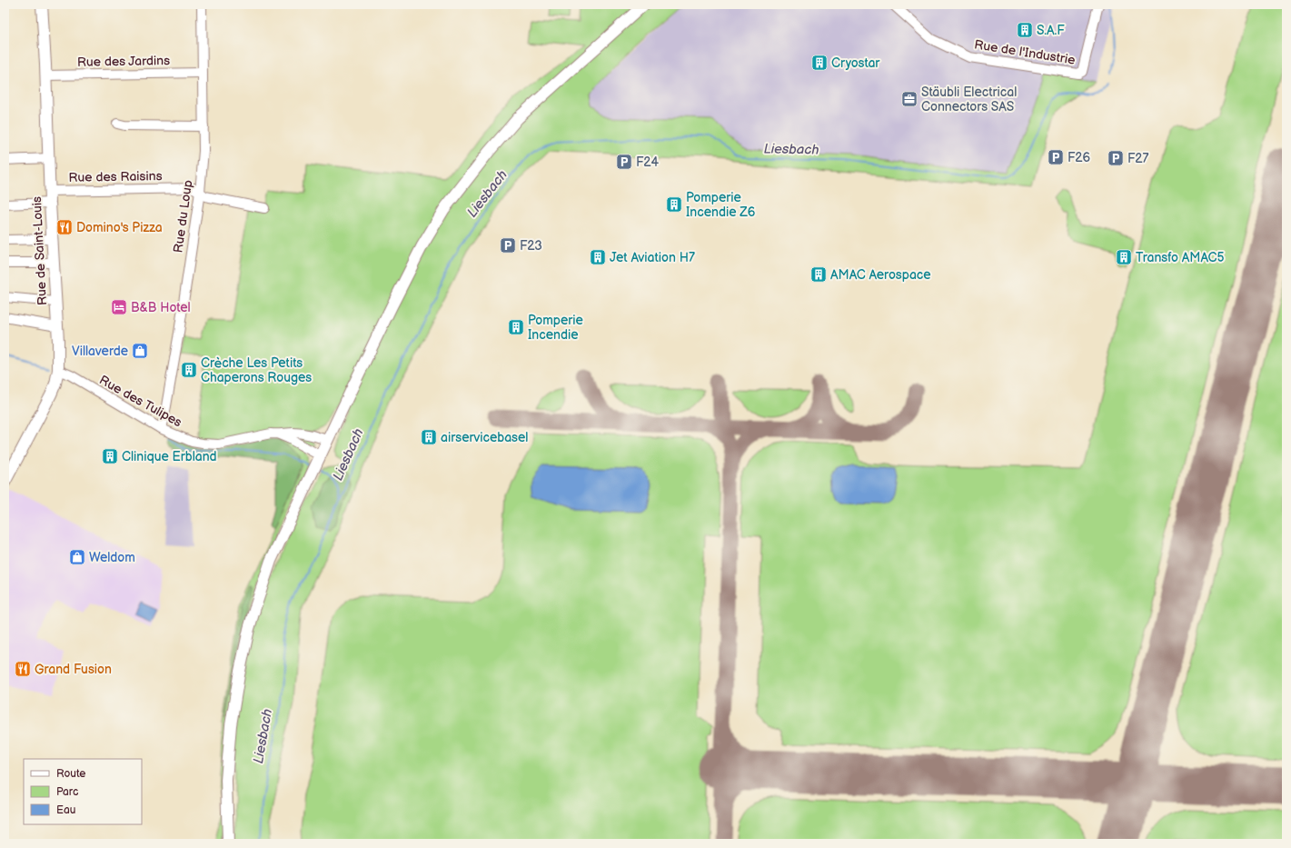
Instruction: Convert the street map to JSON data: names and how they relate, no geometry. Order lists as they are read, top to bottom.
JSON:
{
  "streets": {
    "main road": ["Rue de Saint-Louis"],
    "street": [
      "Rue de l'Industrie",
      "Rue des Jardins",
      "Rue des Raisins",
      "Rue du Loup",
      "Rue des Tulipes"
    ]
  },
  "crossings": [
    ["Rue des Jardins", "Rue du Loup"],
    ["Rue des Jardins", "Rue de Saint-Louis"],
    ["Rue des Raisins", "Rue du Loup"],
    ["Rue des Raisins", "Rue de Saint-Louis"],
    ["Rue du Loup", "Rue des Tulipes"],
    ["Rue de Saint-Louis", "Rue des Tulipes"]
  ],
  "water": ["Liesbach"],
  "places": {
    "building": [
      "S.A.F",
      "Cryostar",
      "Pomperie Incendie Z6",
      "Jet Aviation H7",
      "Transfo AMAC5",
      "AMAC Aerospace",
      "Pomperie Incendie",
      "Crèche Les Petits Chaperons Rouges",
      "airservicebasel",
      "Clinique Erbland"
    ],
    "office": ["Stäubli Electrical Connectors SAS"],
    "parking": [
      "F26",
      "F27",
      "F24",
      "F23"
    ],
    "restaurant": ["Domino's Pizza", "Grand Fusion"],
    "hotel": ["B&B Hotel"],
    "shop": ["Villaverde", "Weldom"]
  },
  "legend": ["Route", "Parc", "Eau"]
}
